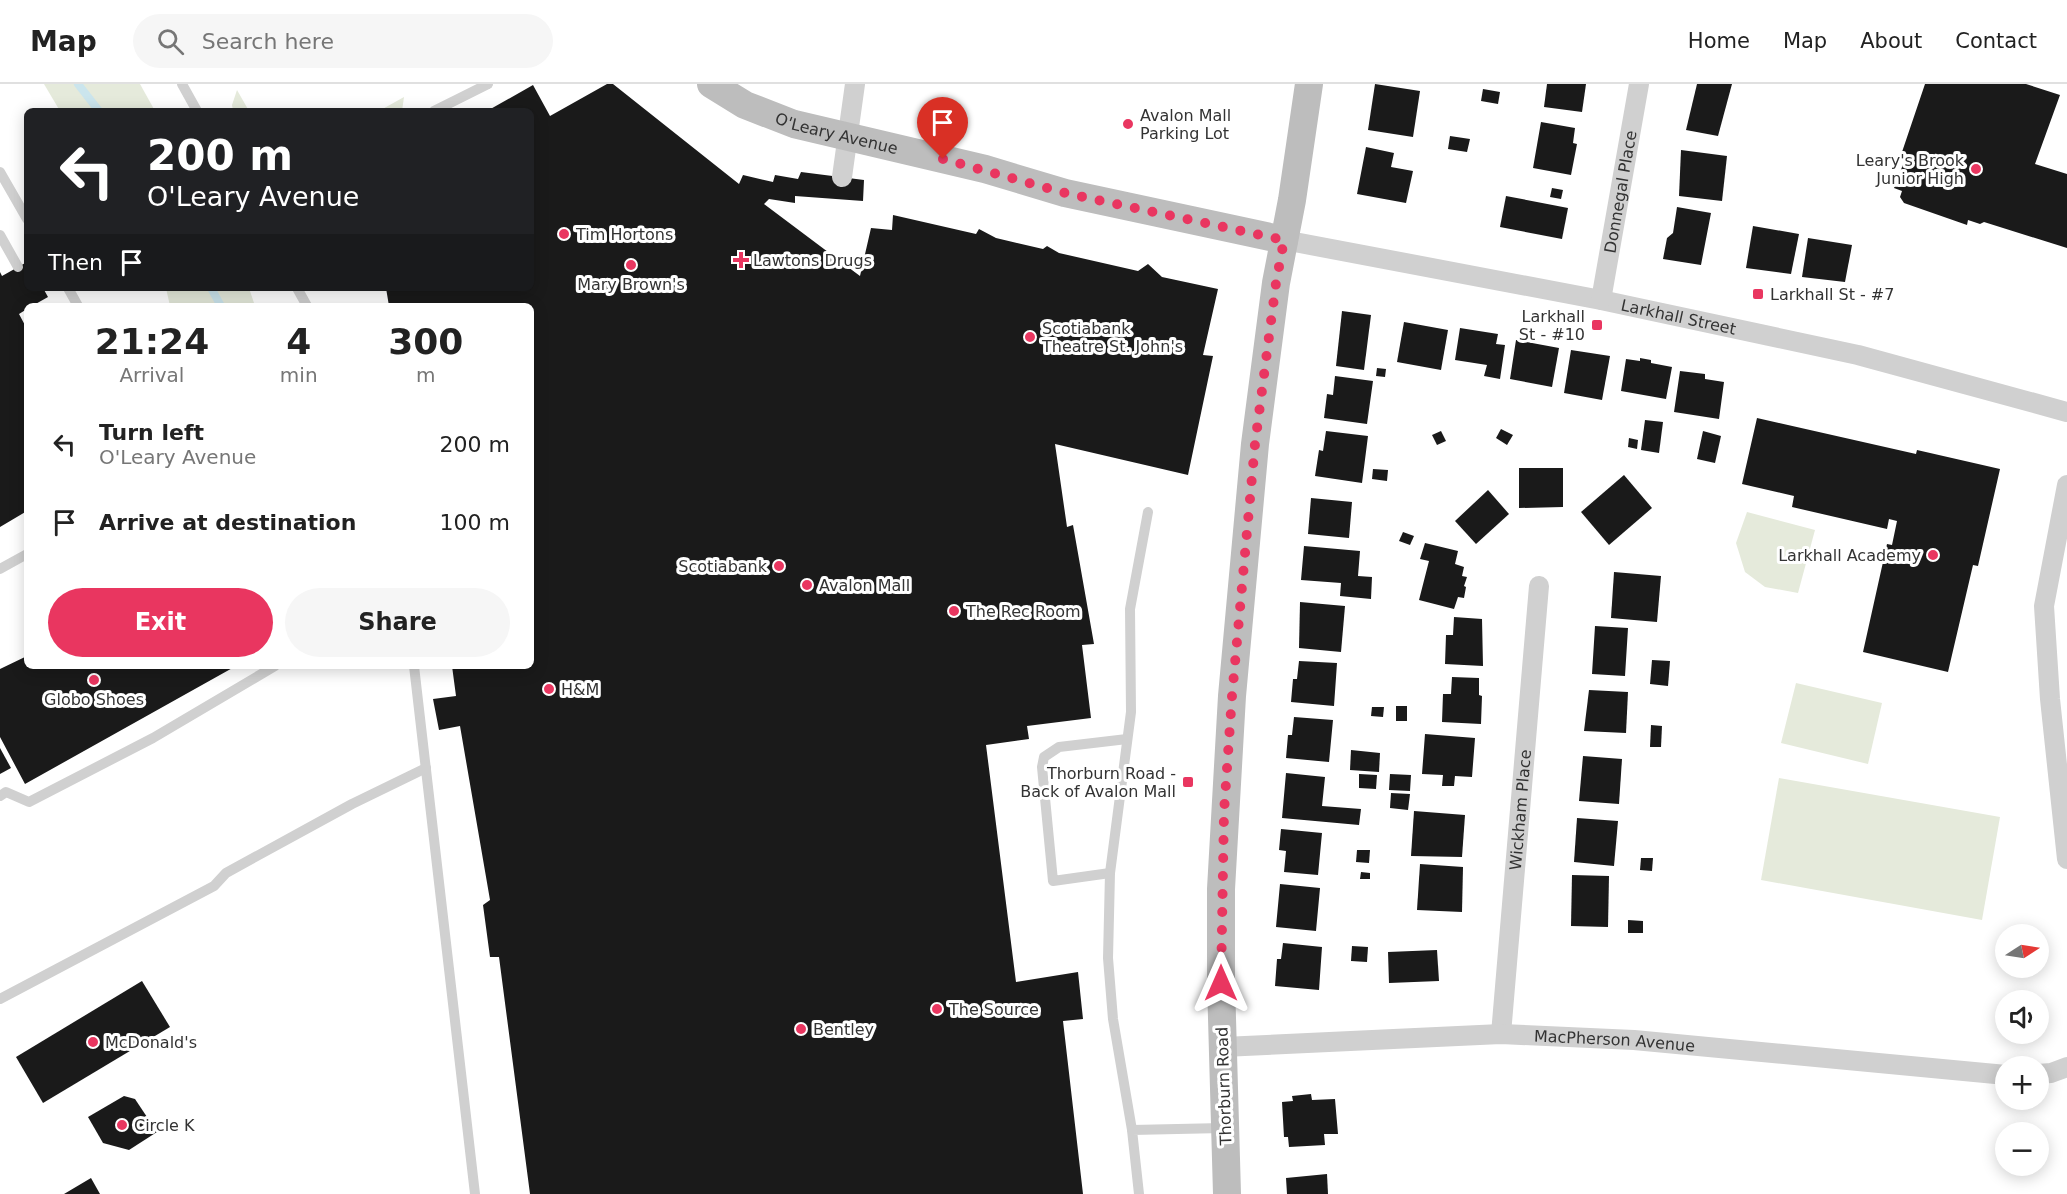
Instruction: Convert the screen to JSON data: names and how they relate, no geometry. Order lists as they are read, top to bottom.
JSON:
{
  "streets": {
    "main road": ["O'Leary Avenue", "Thorburn Road"],
    "street": [
      "Donnegal Place",
      "Larkhall Street",
      "Wickham Place",
      "MacPherson Avenue"
    ]
  },
  "crossings": [
    ["O'Leary Avenue", "Larkhall Street"],
    ["O'Leary Avenue", "Thorburn Road"],
    ["Donnegal Place", "Larkhall Street"],
    ["Larkhall Street", "Thorburn Road"],
    ["Wickham Place", "MacPherson Avenue"],
    ["MacPherson Avenue", "Thorburn Road"]
  ],
  "places": {
    "other": [
      "Avalon Mall Parking Lot",
      "Leary's Brook Junior High",
      "Tim Hortons",
      "Mary Brown's",
      "Scotiabank Theatre St. John's",
      "Larkhall Academy",
      "Scotiabank",
      "Avalon Mall",
      "The Rec Room",
      "Globo Shoes",
      "H&M",
      "The Source",
      "Bentley",
      "McDonald's",
      "Circle K"
    ],
    "health": ["Lawtons Drugs"],
    "transit": ["Larkhall St - #7", "Larkhall St - #10", "Thorburn Road - Back of Avalon Mall"]
  },
  "north": "right",
  "page": {
    "header": "Map",
    "search": "Search here",
    "nav": [
      "Home",
      "Map",
      "About",
      "Contact"
    ],
    "turn": ["200 m", "O'Leary Avenue"],
    "then": "Then",
    "eta": [
      "21:24",
      "Arrival",
      "4",
      "min",
      "300",
      "m"
    ],
    "list": [
      {
        "name": "Turn left",
        "note": "O'Leary Avenue",
        "value": "200 m"
      },
      {
        "name": "Arrive at destination",
        "value": "100 m"
      }
    ],
    "buttons": ["Exit", "Share"],
    "map_buttons": ["+", "−"]
  }
}
